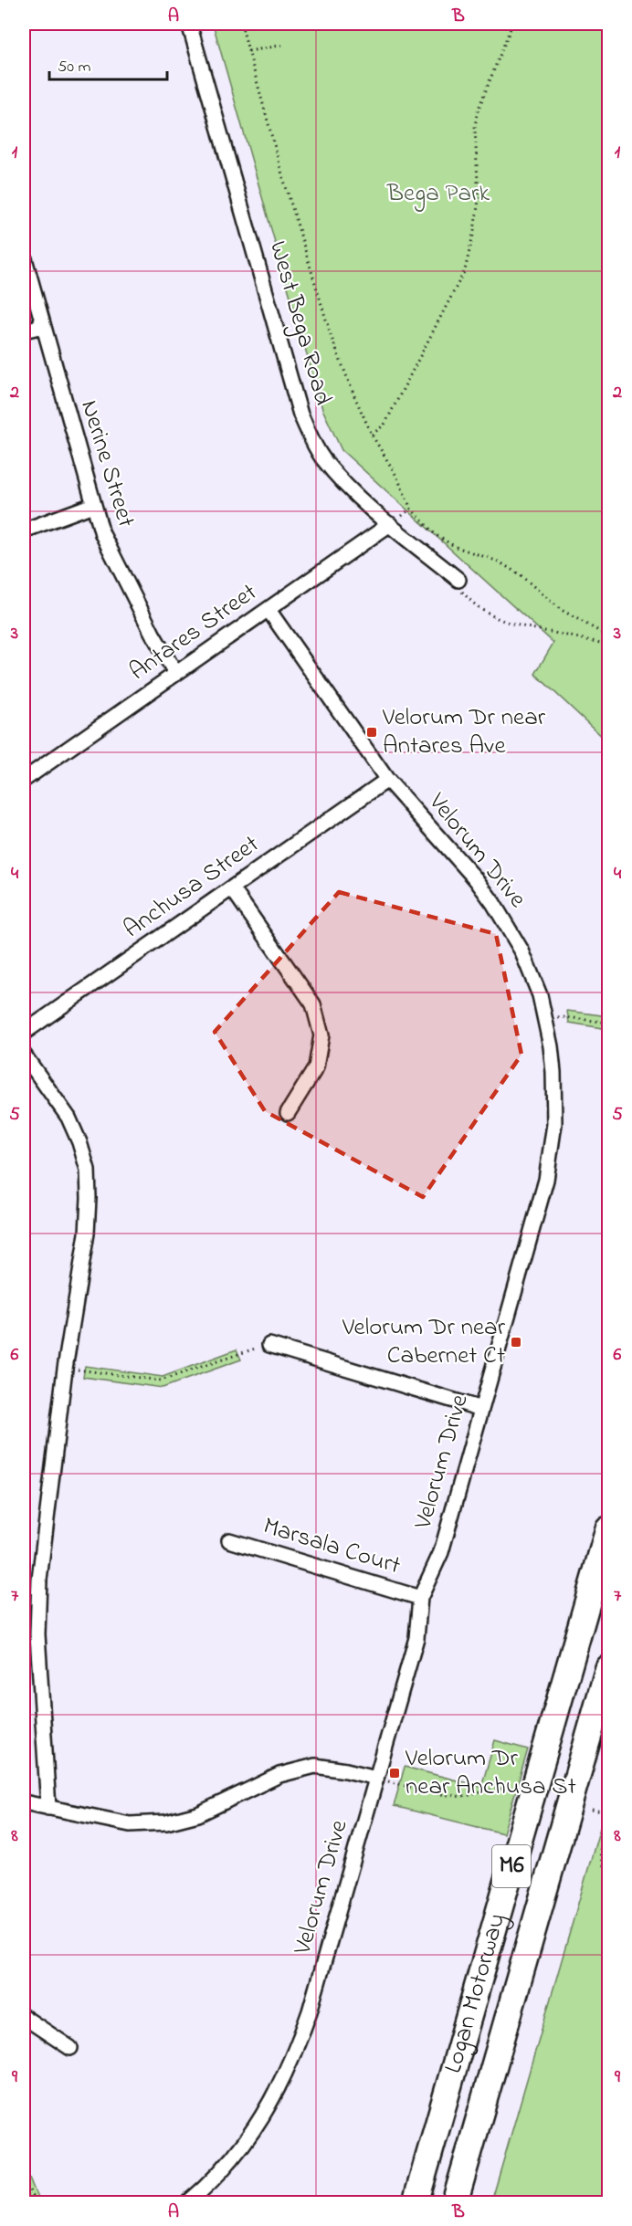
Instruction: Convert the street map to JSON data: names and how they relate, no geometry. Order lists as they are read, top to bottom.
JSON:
{
  "streets": {
    "highway": ["M6", "Logan Motorway"],
    "street": [
      "West Bega Road",
      "Nerine Street",
      "Antares Street",
      "Velorum Drive",
      "Anchusa Street",
      "Marsala Court"
    ]
  },
  "crossings": [
    ["West Bega Road", "Antares Street"],
    ["Nerine Street", "Antares Street"],
    ["Antares Street", "Velorum Drive"],
    ["Velorum Drive", "Anchusa Street"],
    ["Velorum Drive", "Marsala Court"]
  ],
  "parks": ["Bega Park"],
  "places": {
    "transit": ["Velorum Dr near Antares Ave", "Velorum Dr near Cabernet Ct", "Velorum Dr near Anchusa St"]
  },
  "scale_bar": "50 m",
  "grid": {
    "columns": ["A", "B"],
    "rows": [
      "1",
      "2",
      "3",
      "4",
      "5",
      "6",
      "7",
      "8",
      "9"
    ]
  }
}
